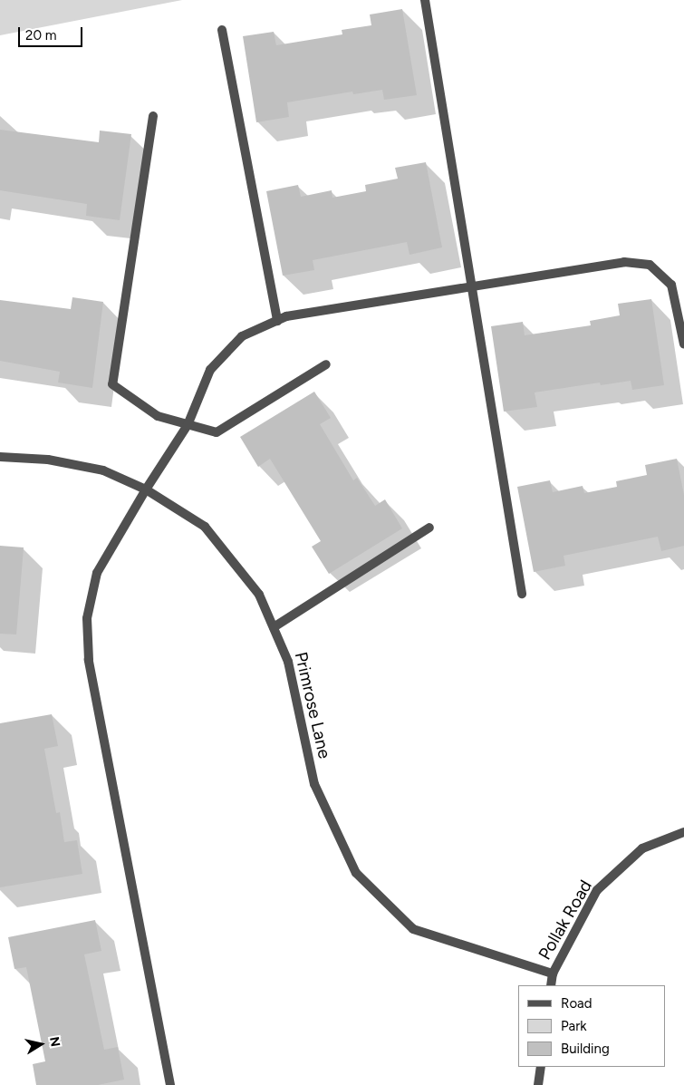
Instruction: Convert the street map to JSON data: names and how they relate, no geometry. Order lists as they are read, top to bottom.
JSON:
{
  "streets": {
    "street": ["Primrose Lane", "Pollak Road"]
  },
  "crossings": [
    ["Primrose Lane", "Pollak Road"]
  ],
  "legend": ["Road", "Park", "Building"],
  "scale_bar": "20 m",
  "north": "right"
}
